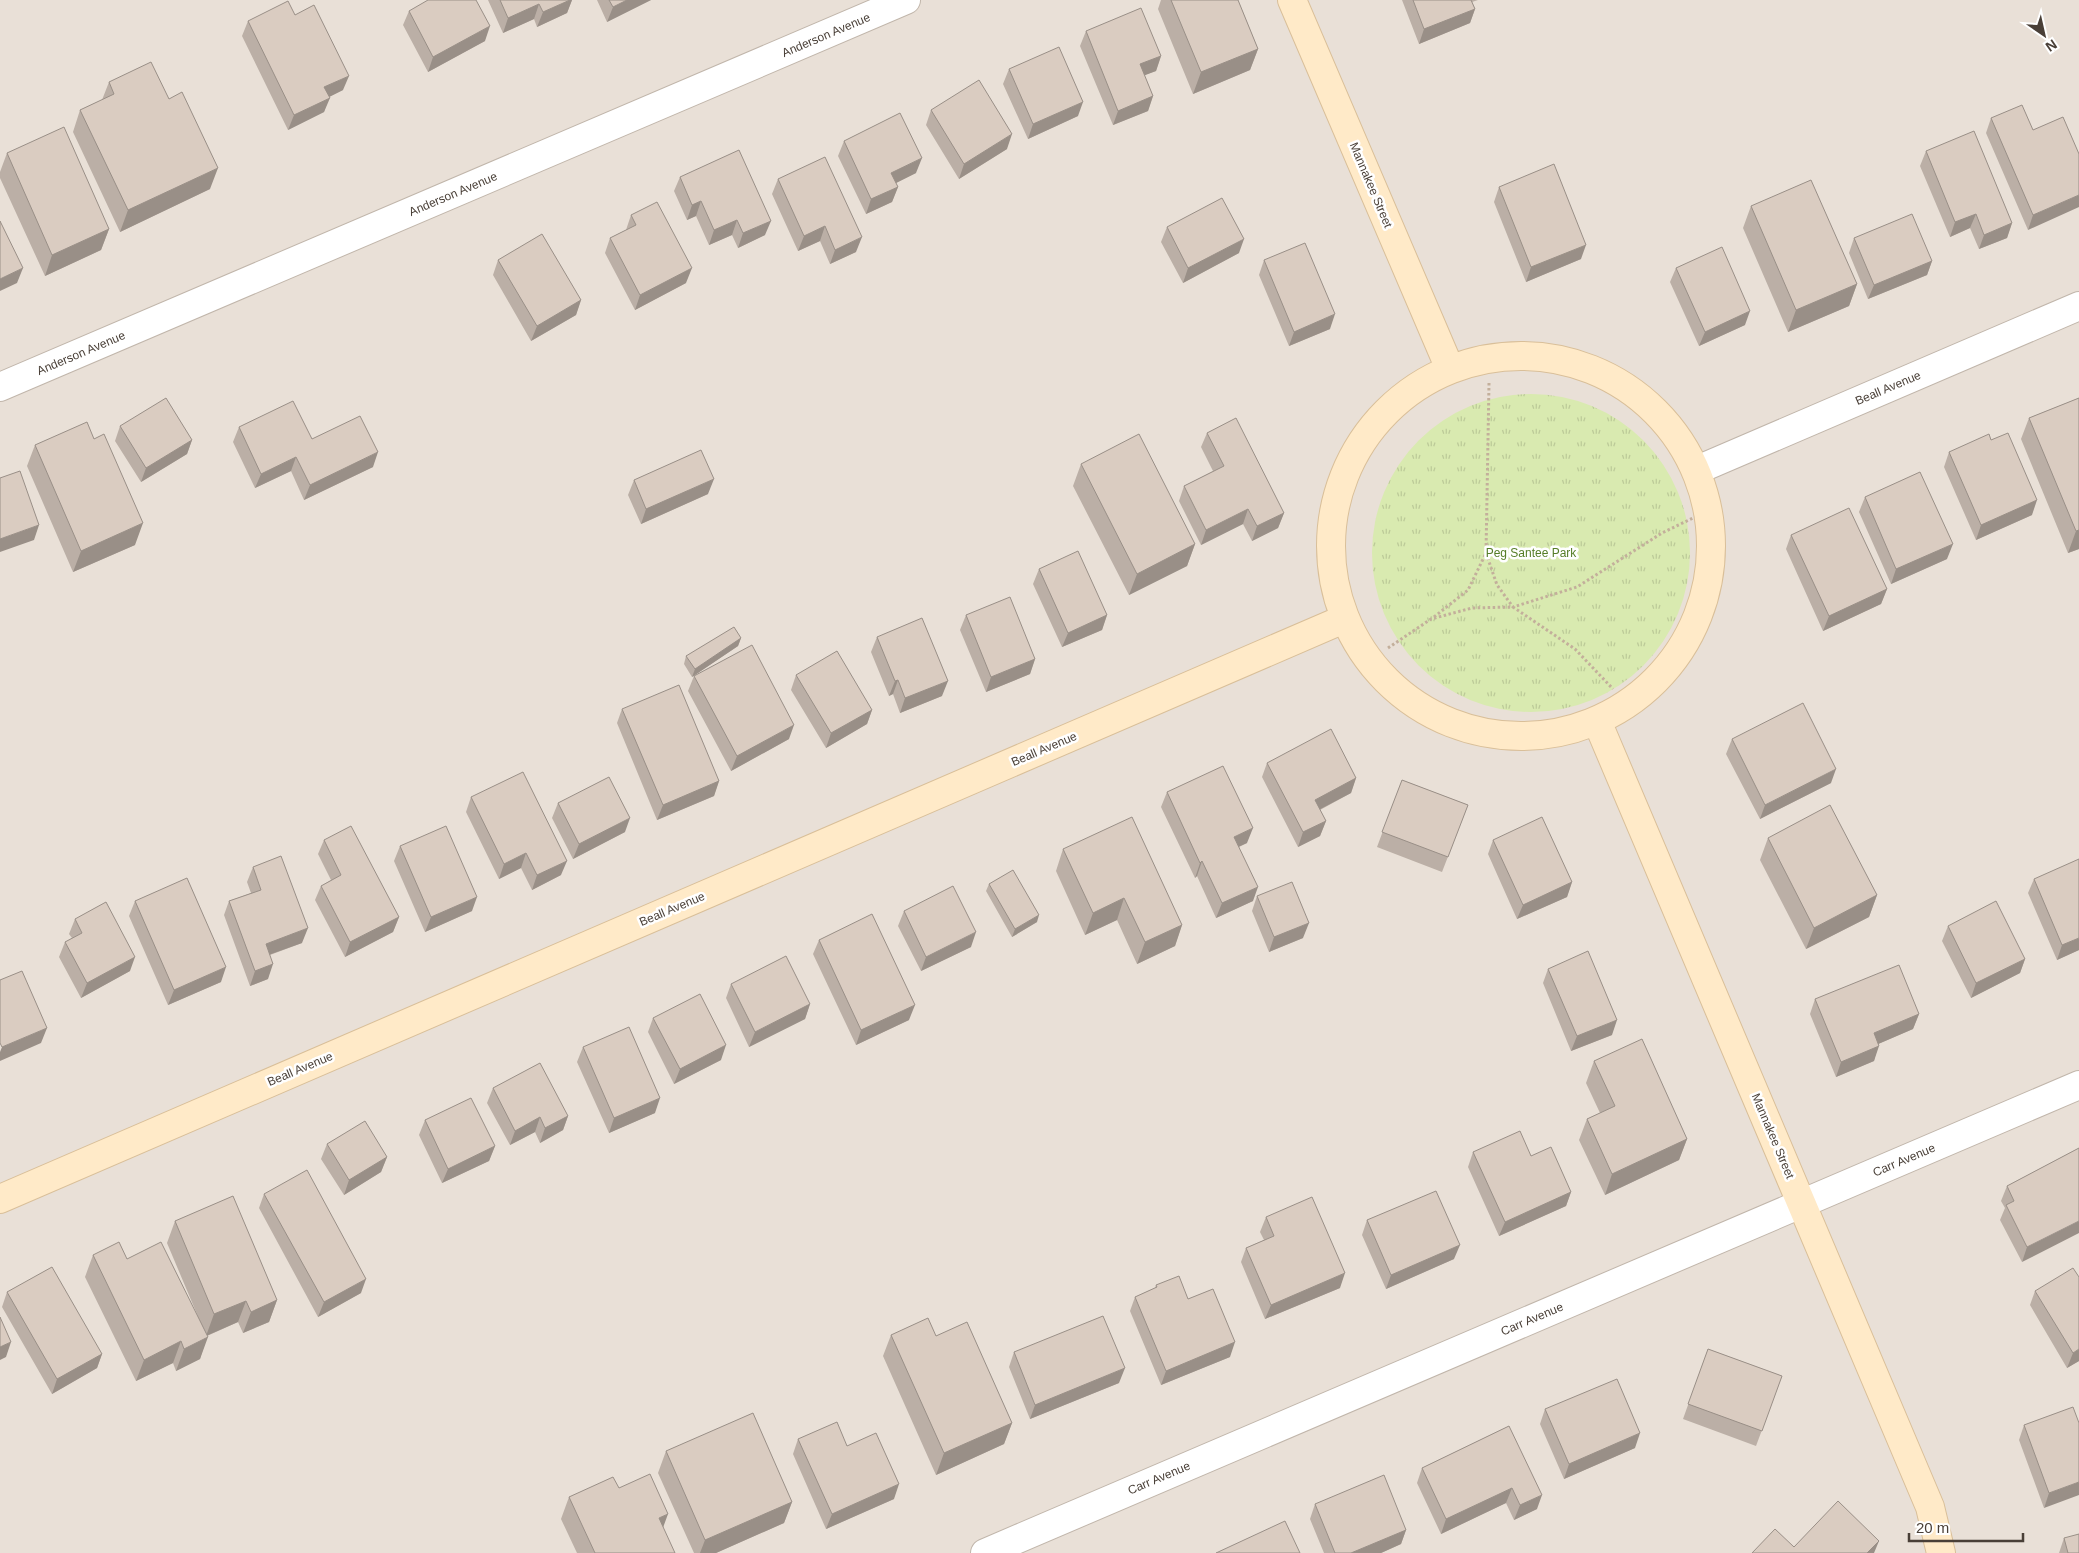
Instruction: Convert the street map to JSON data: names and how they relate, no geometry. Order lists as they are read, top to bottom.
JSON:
{
  "streets": {
    "street": [
      "Anderson Avenue",
      "Mannakee Street",
      "Beall Avenue",
      "Carr Avenue"
    ]
  },
  "crossings": [
    ["Mannakee Street", "Carr Avenue"]
  ],
  "parks": ["Peg Santee Park"],
  "scale_bar": "20 m",
  "north": "bottom right"
}
